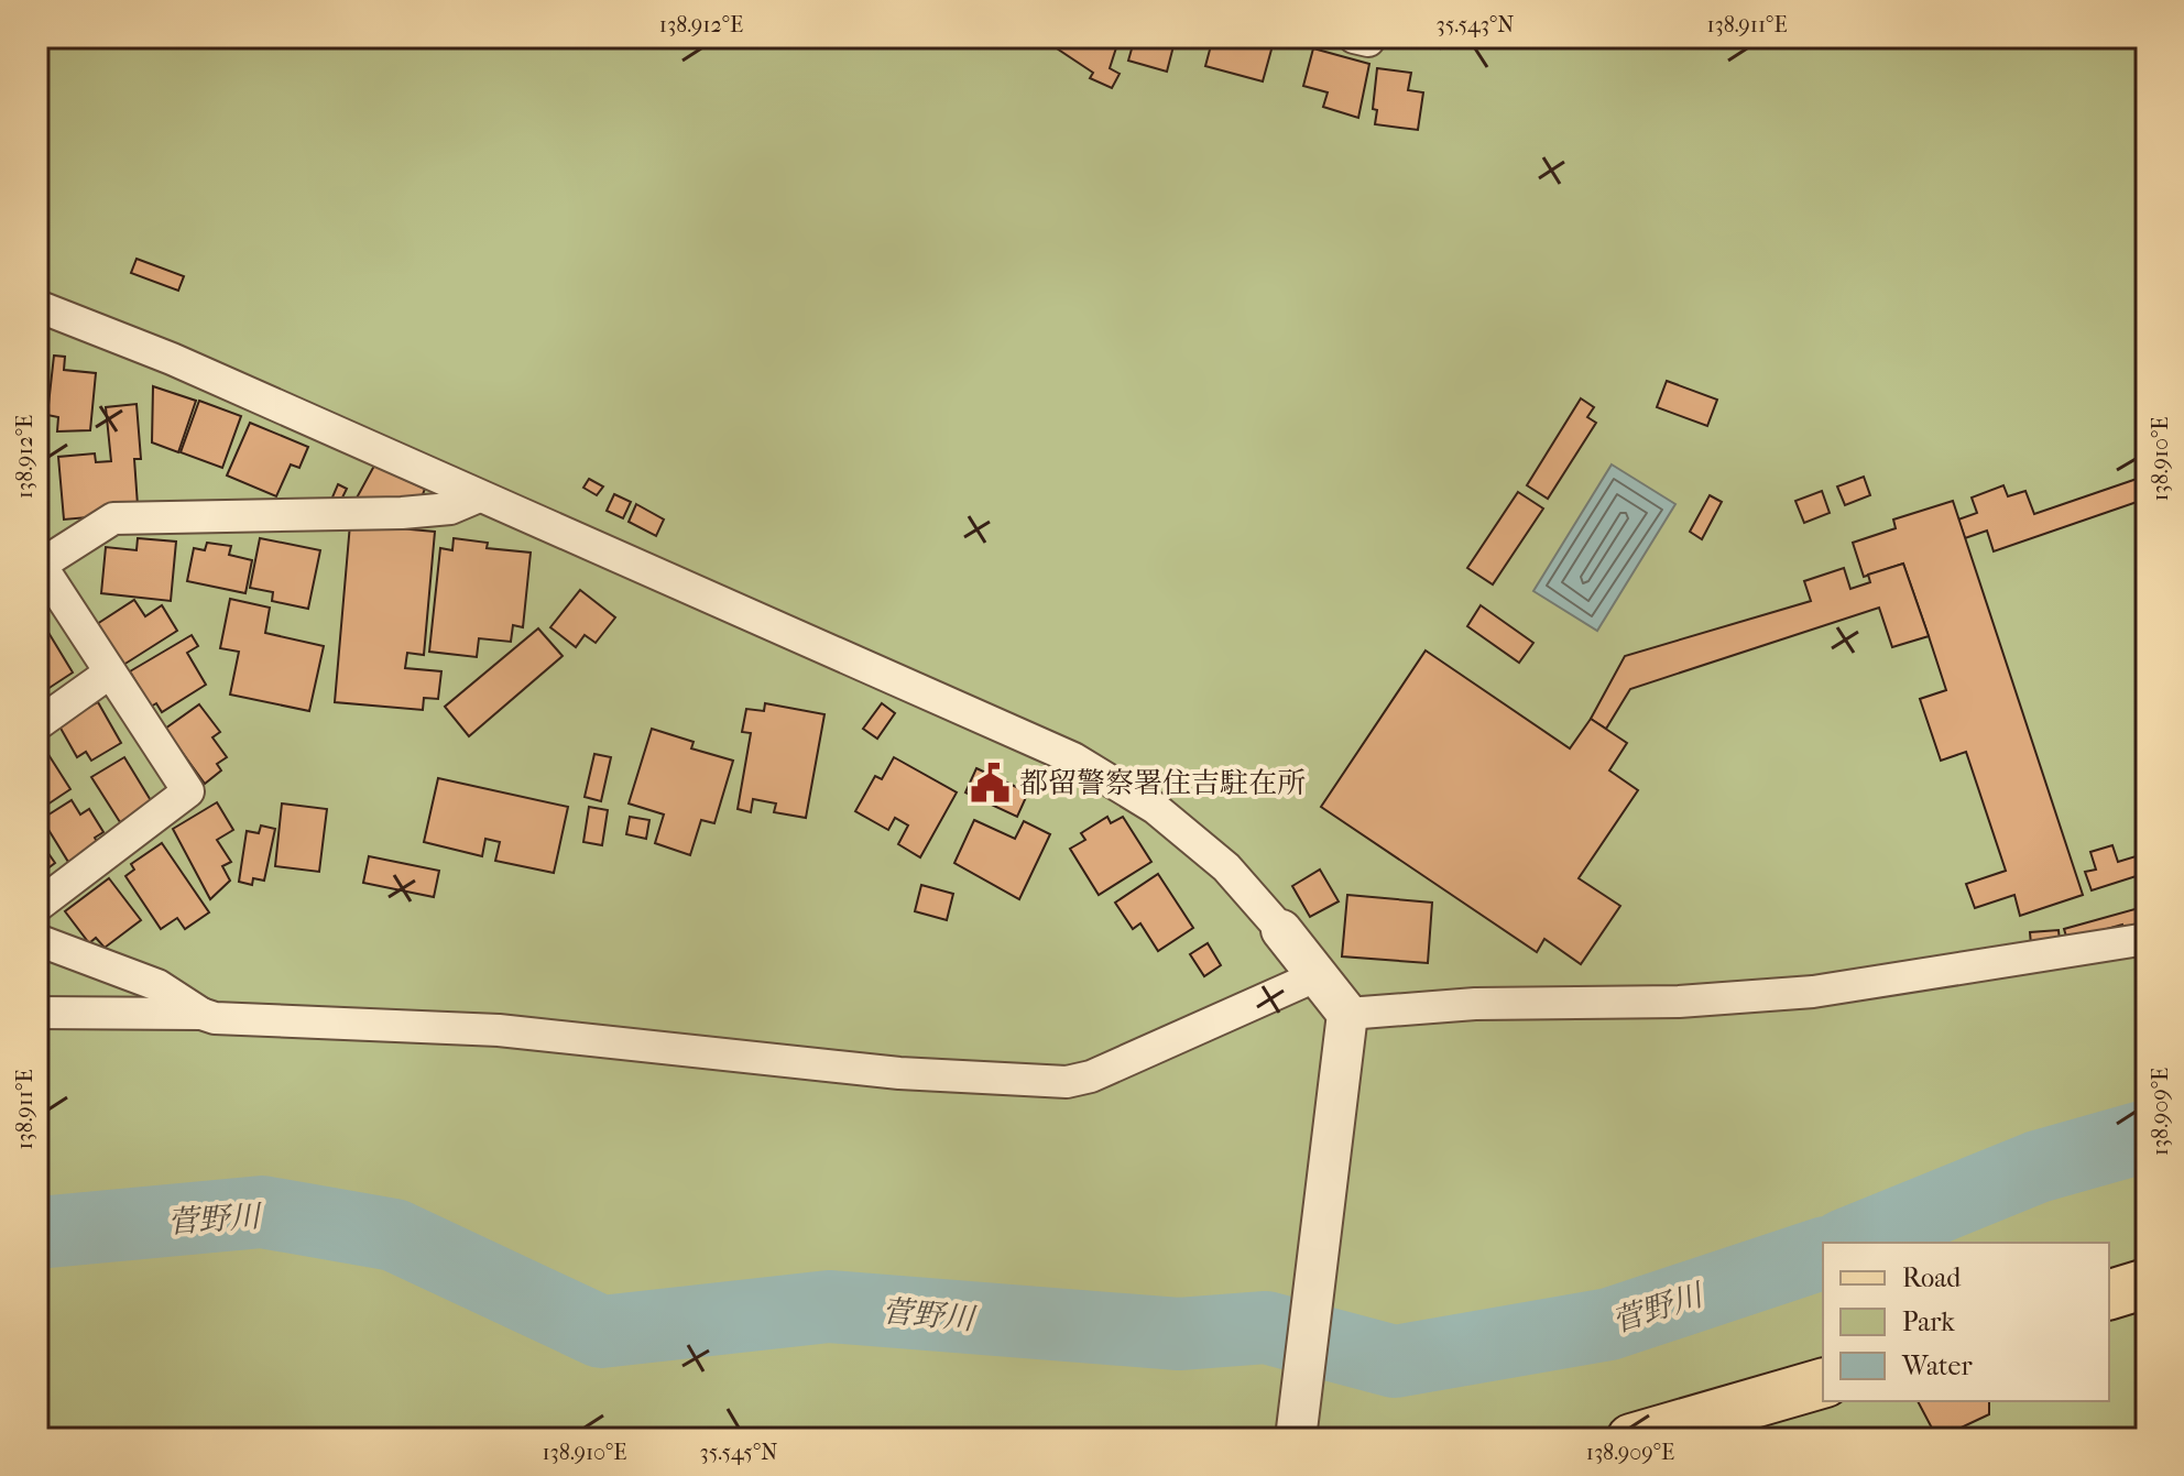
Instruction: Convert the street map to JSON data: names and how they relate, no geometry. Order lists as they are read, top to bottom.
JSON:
{
  "water": ["菅野川"],
  "places": {
    "public building": ["都留警察署住吉駐在所"]
  },
  "legend": ["Road", "Park", "Water"],
  "coordinates": [
    "138.912°E",
    "35.543°N",
    "138.911°E",
    "138.910°E",
    "138.909°E",
    "35.545°N"
  ]
}
